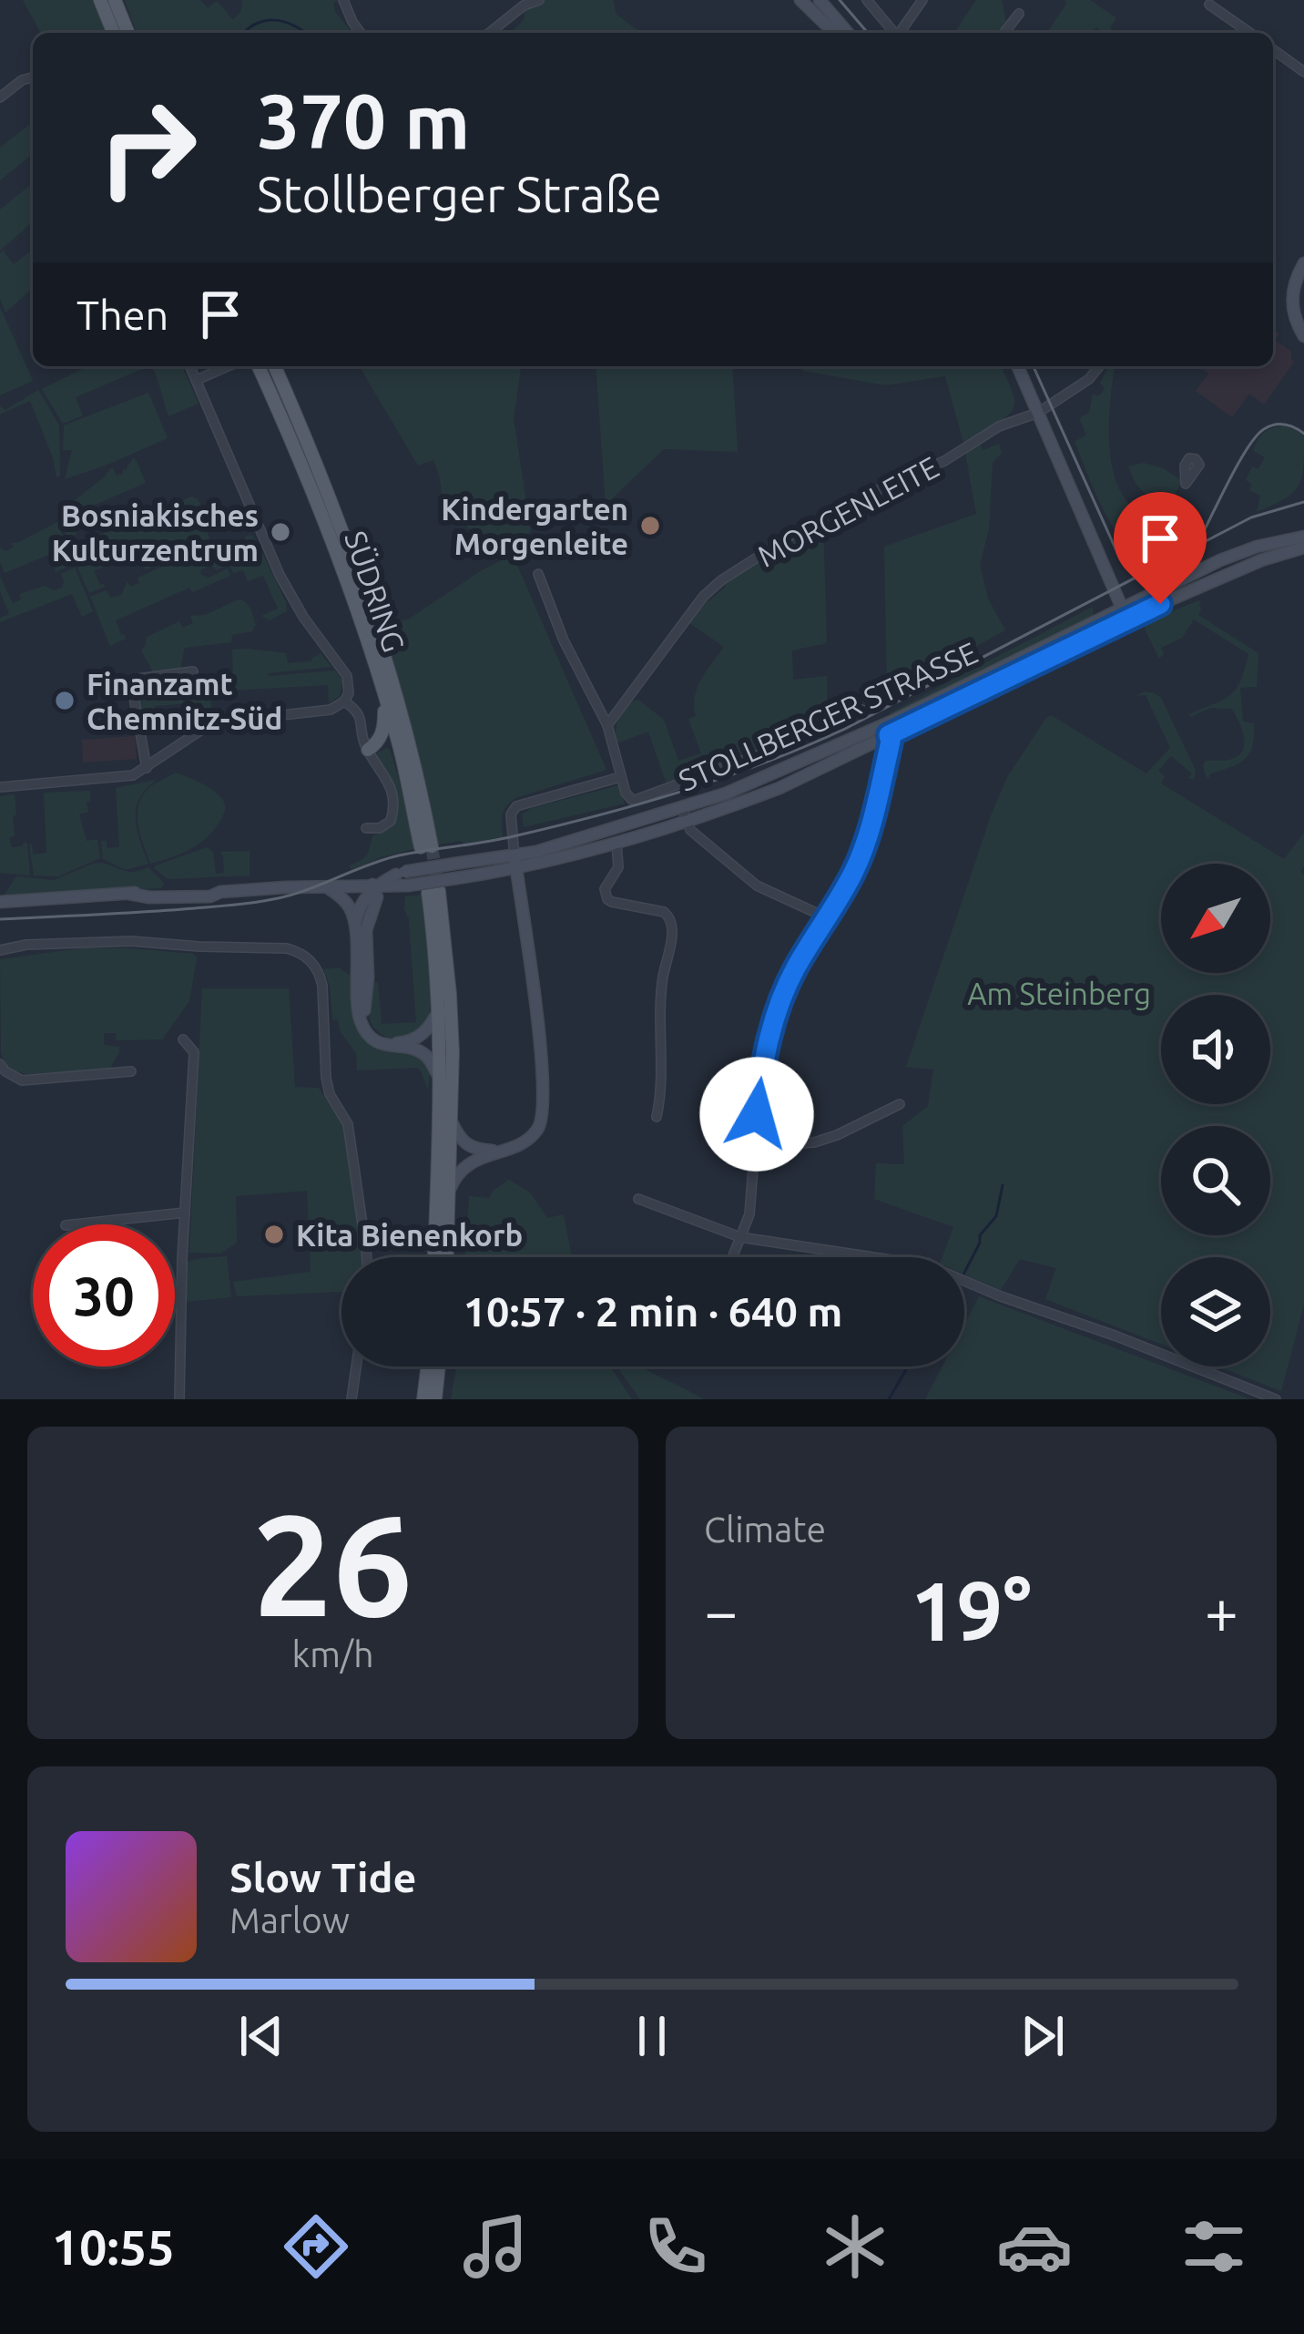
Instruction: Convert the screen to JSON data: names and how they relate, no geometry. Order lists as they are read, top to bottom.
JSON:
{
  "streets": {
    "main road": ["SÜDRING", "STOLLBERGER STRASSE"],
    "street": ["MORGENLEITE"]
  },
  "parks": ["Am Steinberg"],
  "places": [
    "Kindergarten Morgenleite",
    "Bosniakisches Kulturzentrum",
    "Finanzamt Chemnitz-Süd",
    "Kita Bienenkorb"
  ],
  "north": "bottom left",
  "page": {
    "turn": ["370 m", "Stollberger Straße"],
    "then": "Then",
    "limit": "30",
    "trip": "10:57 · 2 min · 640 m",
    "tile": [
      ["26", "km/h"],
      "Climate"
    ],
    "heat": ["−", "19°", "+"],
    "song": ["Slow Tide", "Marlow"],
    "tabs": "10:55"
  }
}
